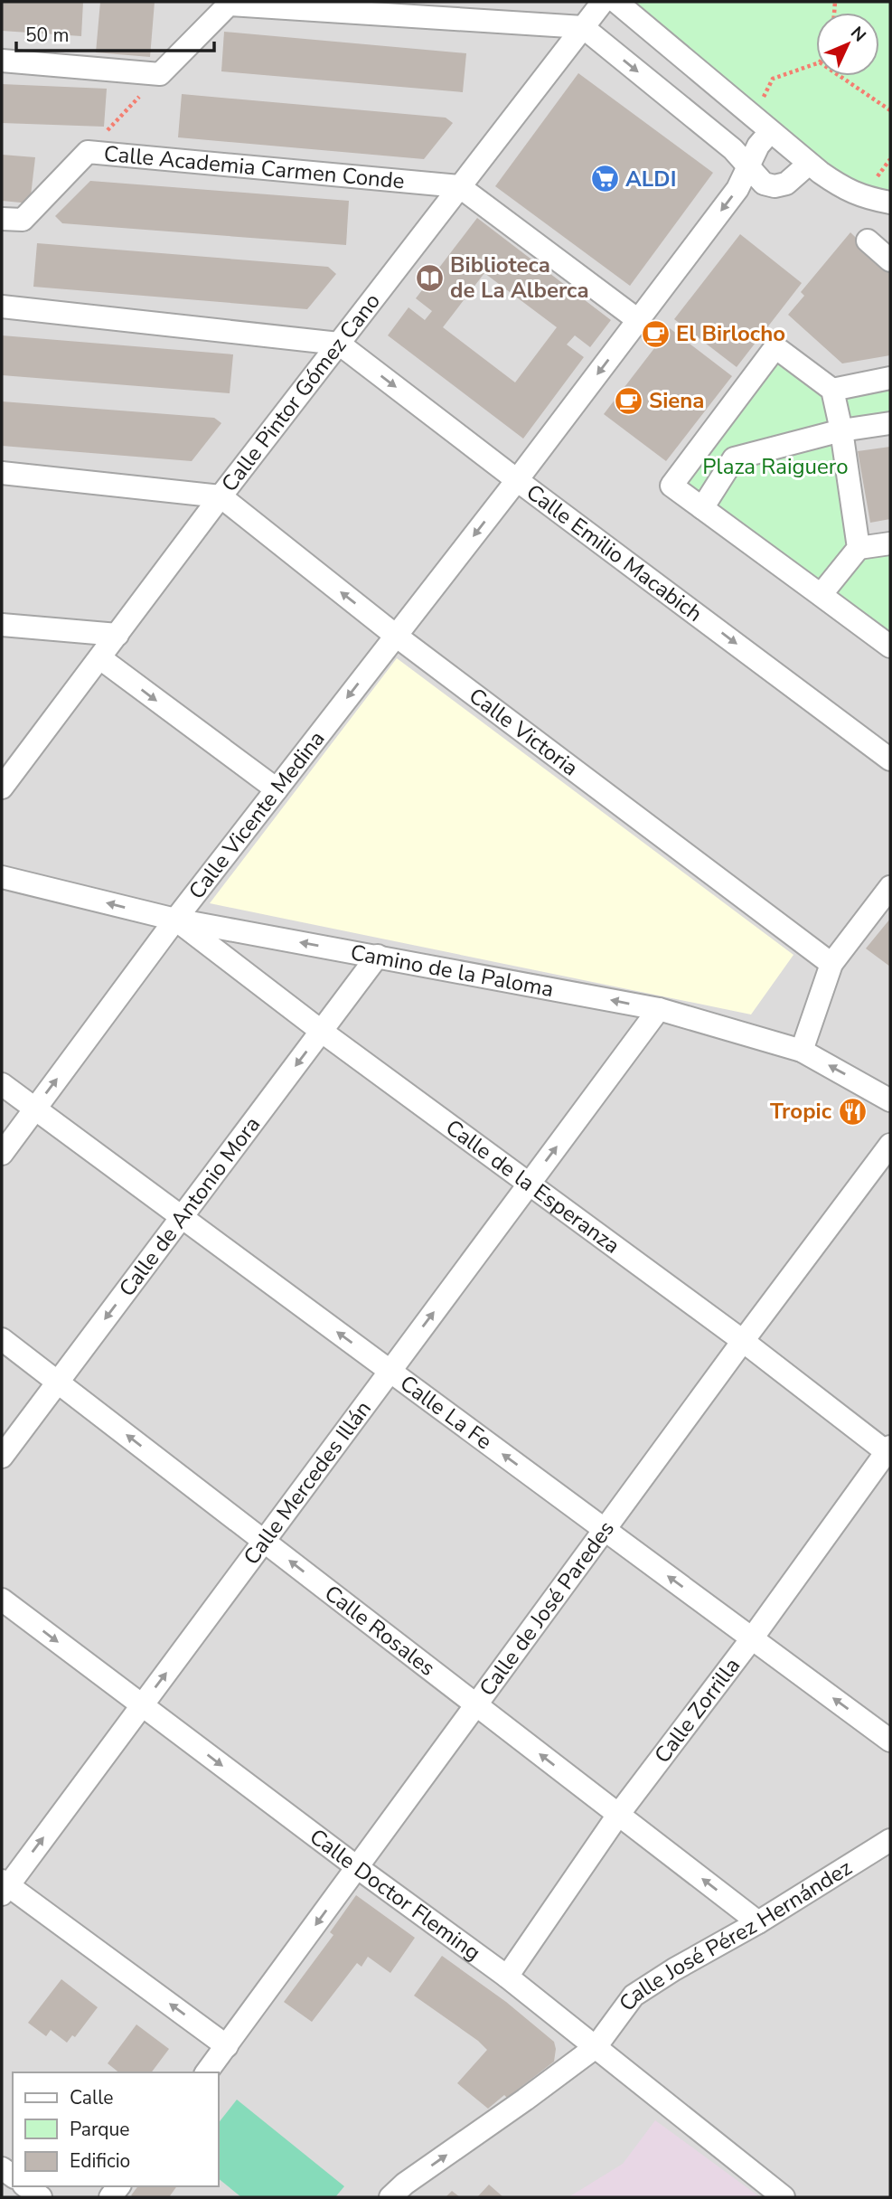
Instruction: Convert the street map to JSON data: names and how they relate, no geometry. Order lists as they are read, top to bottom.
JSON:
{
  "streets": {
    "street": [
      "Calle Academia Carmen Conde",
      "Calle Pintor Gómez Cano",
      "Calle Emilio Macabich",
      "Calle Victoria",
      "Calle Vicente Medina",
      "Camino de la Paloma",
      "Calle de la Esperanza",
      "Calle de Antonio Mora",
      "Calle La Fe",
      "Calle Mercedes Illán",
      "Calle de José Paredes",
      "Calle Rosales",
      "Calle Zorrilla",
      "Calle Doctor Fleming",
      "Calle José Pérez Hernández"
    ]
  },
  "crossings": [
    ["Calle Academia Carmen Conde", "Calle Pintor Gómez Cano"],
    ["Calle Pintor Gómez Cano", "Calle Emilio Macabich"],
    ["Calle Pintor Gómez Cano", "Calle Victoria"],
    ["Calle Emilio Macabich", "Calle Vicente Medina"],
    ["Calle Victoria", "Calle Vicente Medina"],
    ["Calle Vicente Medina", "Camino de la Paloma"],
    ["Calle Vicente Medina", "Calle de la Esperanza"],
    ["Calle Vicente Medina", "Calle La Fe"],
    ["Camino de la Paloma", "Calle de la Esperanza"],
    ["Camino de la Paloma", "Calle de Antonio Mora"],
    ["Camino de la Paloma", "Calle Mercedes Illán"],
    ["Calle de la Esperanza", "Calle de Antonio Mora"],
    ["Calle de la Esperanza", "Calle Mercedes Illán"],
    ["Calle de la Esperanza", "Calle de José Paredes"],
    ["Calle de la Esperanza", "Calle Zorrilla"],
    ["Calle de Antonio Mora", "Calle La Fe"],
    ["Calle de Antonio Mora", "Calle Rosales"],
    ["Calle La Fe", "Calle Mercedes Illán"],
    ["Calle La Fe", "Calle de José Paredes"],
    ["Calle La Fe", "Calle Zorrilla"],
    ["Calle Mercedes Illán", "Calle Rosales"],
    ["Calle Mercedes Illán", "Calle Doctor Fleming"],
    ["Calle de José Paredes", "Calle Rosales"],
    ["Calle de José Paredes", "Calle Doctor Fleming"],
    ["Calle Rosales", "Calle Zorrilla"],
    ["Calle Rosales", "Calle José Pérez Hernández"],
    ["Calle Zorrilla", "Calle Doctor Fleming"],
    ["Calle Doctor Fleming", "Calle José Pérez Hernández"]
  ],
  "one_way": [
    "Camino de la Paloma",
    "Calle de Antonio Mora",
    "Calle La Fe",
    "Calle Mercedes Illán",
    "Calle Rosales",
    "Calle Doctor Fleming",
    "Calle José Pérez Hernández"
  ],
  "parks": ["Plaza Raiguero"],
  "places": {
    "supermarket": ["ALDI"],
    "library": ["Biblioteca de La Alberca"],
    "cafe": ["El Birlocho", "Siena"],
    "restaurant": ["Tropic"]
  },
  "legend": ["Calle", "Parque", "Edificio"],
  "scale_bar": "50 m",
  "north": "top right"
}
